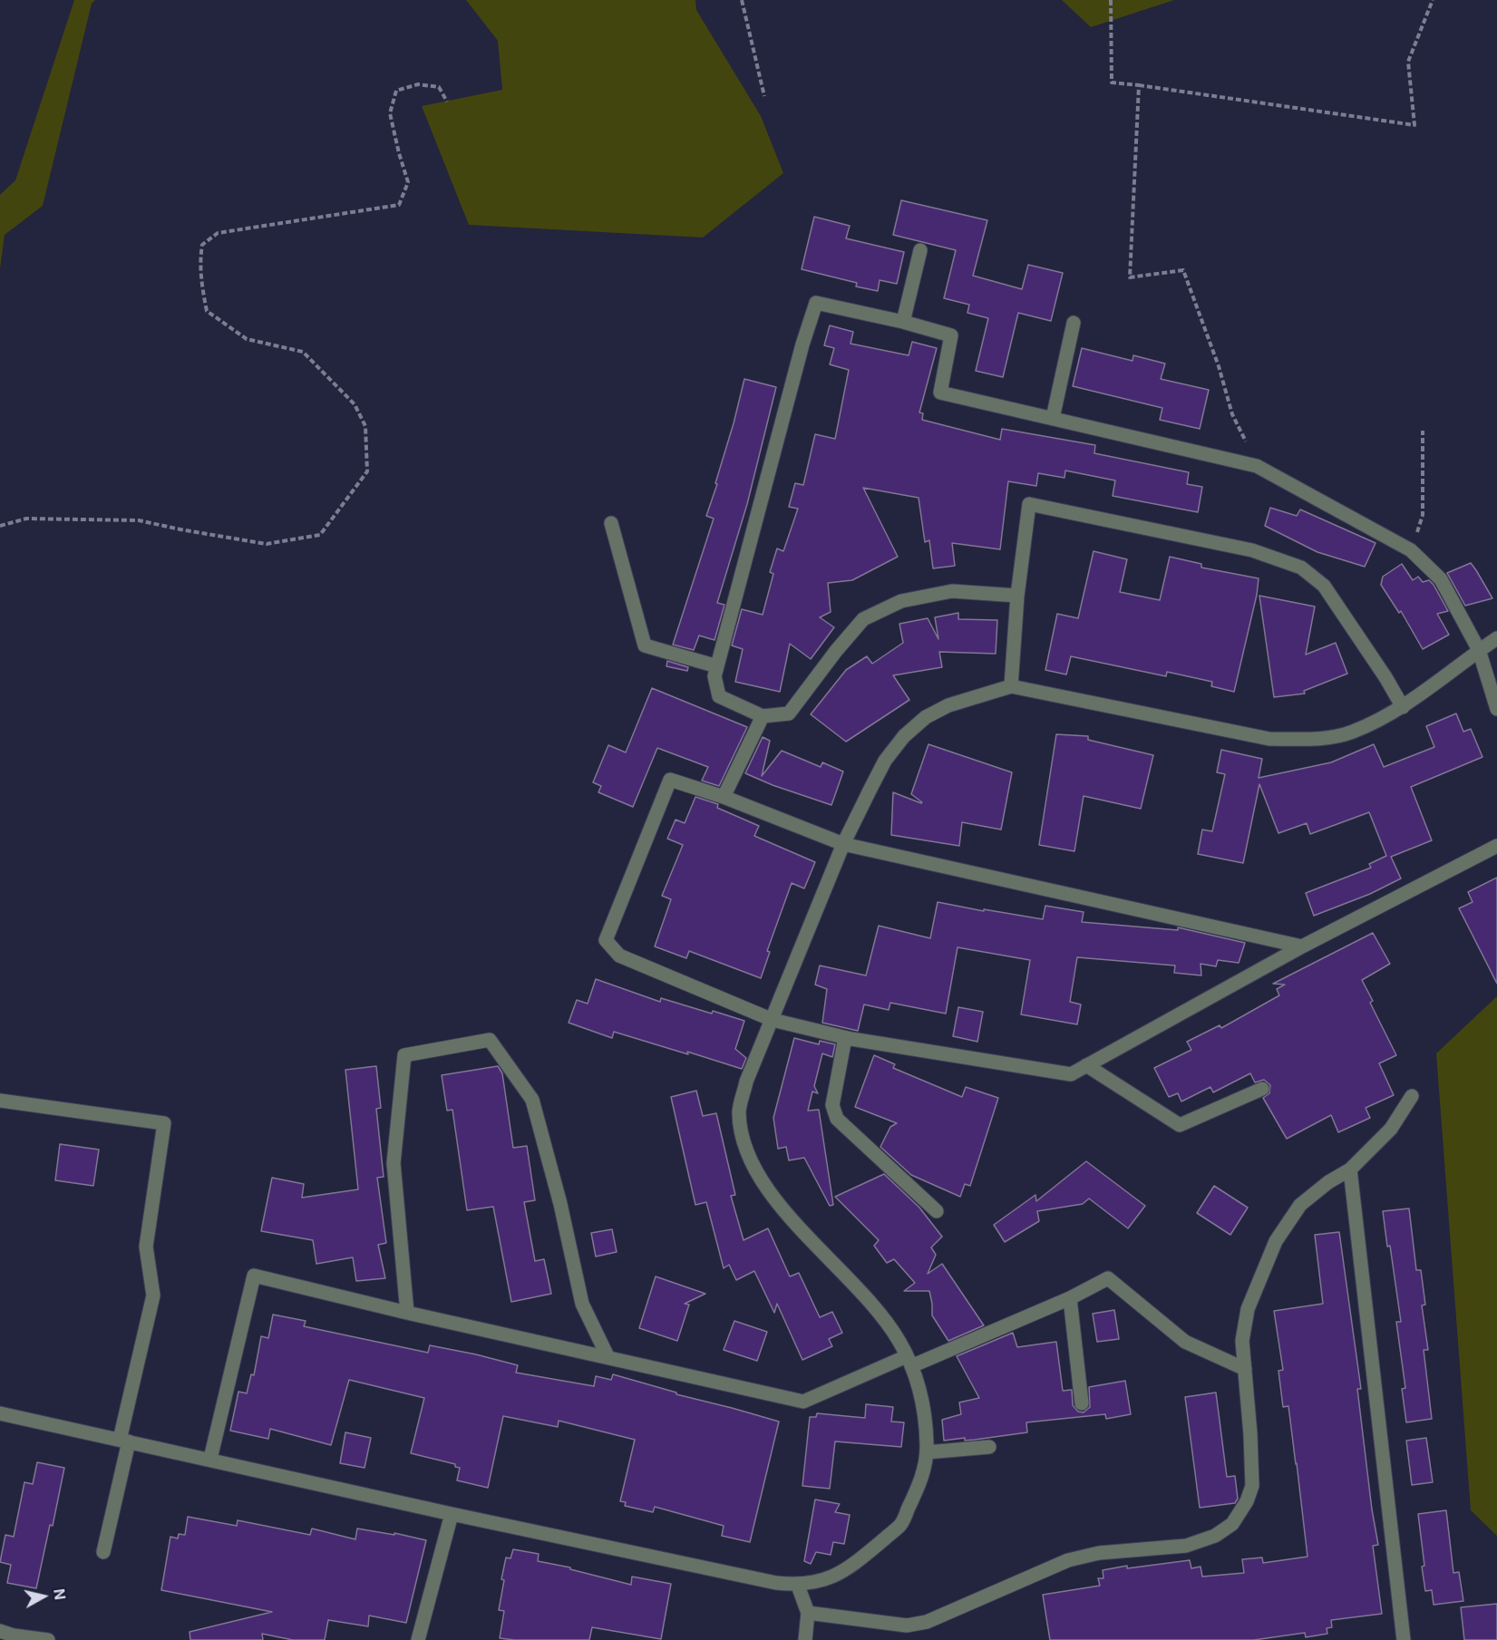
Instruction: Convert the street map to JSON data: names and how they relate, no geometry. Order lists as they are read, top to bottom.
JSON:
{
  "north": "right"
}
